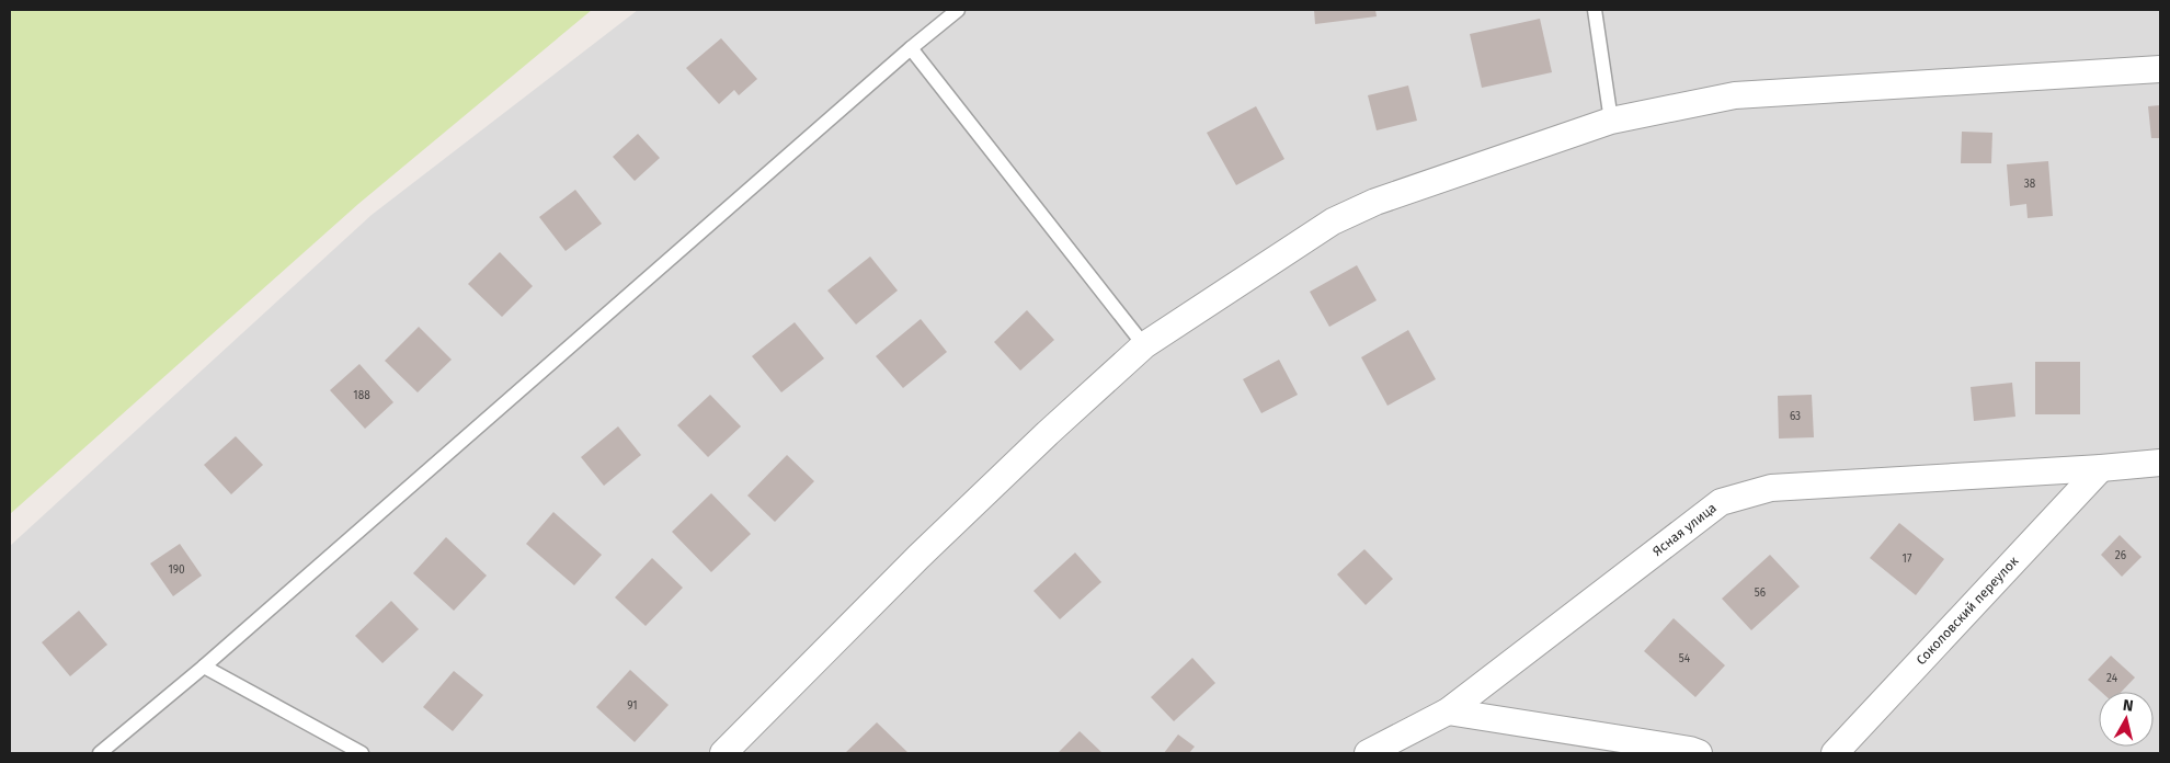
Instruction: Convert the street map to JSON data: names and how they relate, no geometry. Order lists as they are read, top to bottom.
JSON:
{
  "streets": {
    "street": ["Ясная улица", "Соколовский переулок"]
  },
  "crossings": [
    ["Ясная улица", "Соколовский переулок"]
  ],
  "house_numbers": [
    "38",
    "188",
    "63",
    "26",
    "17",
    "190",
    "56",
    "54",
    "24",
    "91"
  ],
  "north": "top"
}
